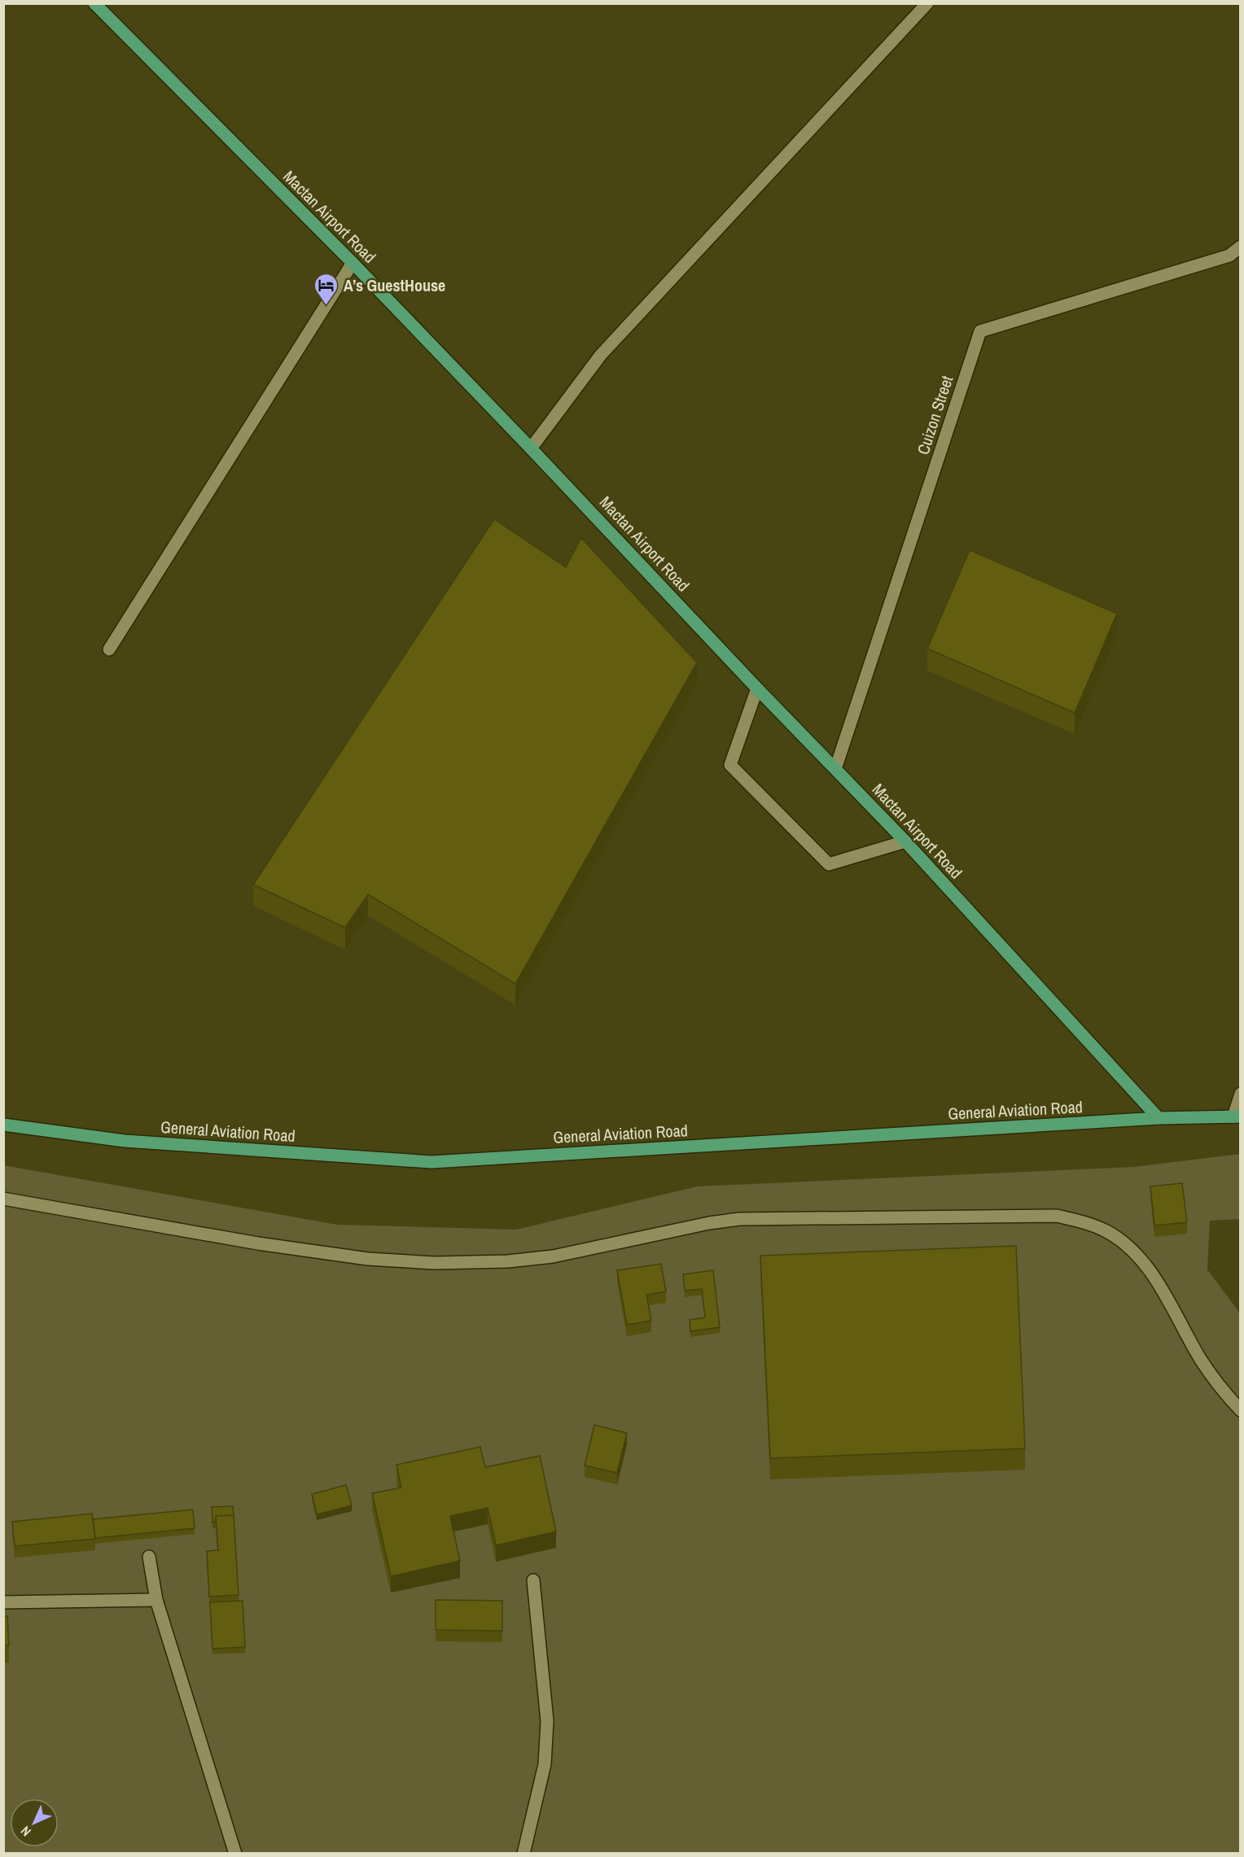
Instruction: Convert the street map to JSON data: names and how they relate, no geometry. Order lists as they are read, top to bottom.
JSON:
{
  "streets": {
    "main road": ["Mactan Airport Road", "General Aviation Road"],
    "street": ["Cuizon Street"]
  },
  "crossings": [
    ["Mactan Airport Road", "Cuizon Street"],
    ["Mactan Airport Road", "General Aviation Road"]
  ],
  "places": {
    "hotel": ["A’s GuestHouse"]
  },
  "north": "bottom left"
}
